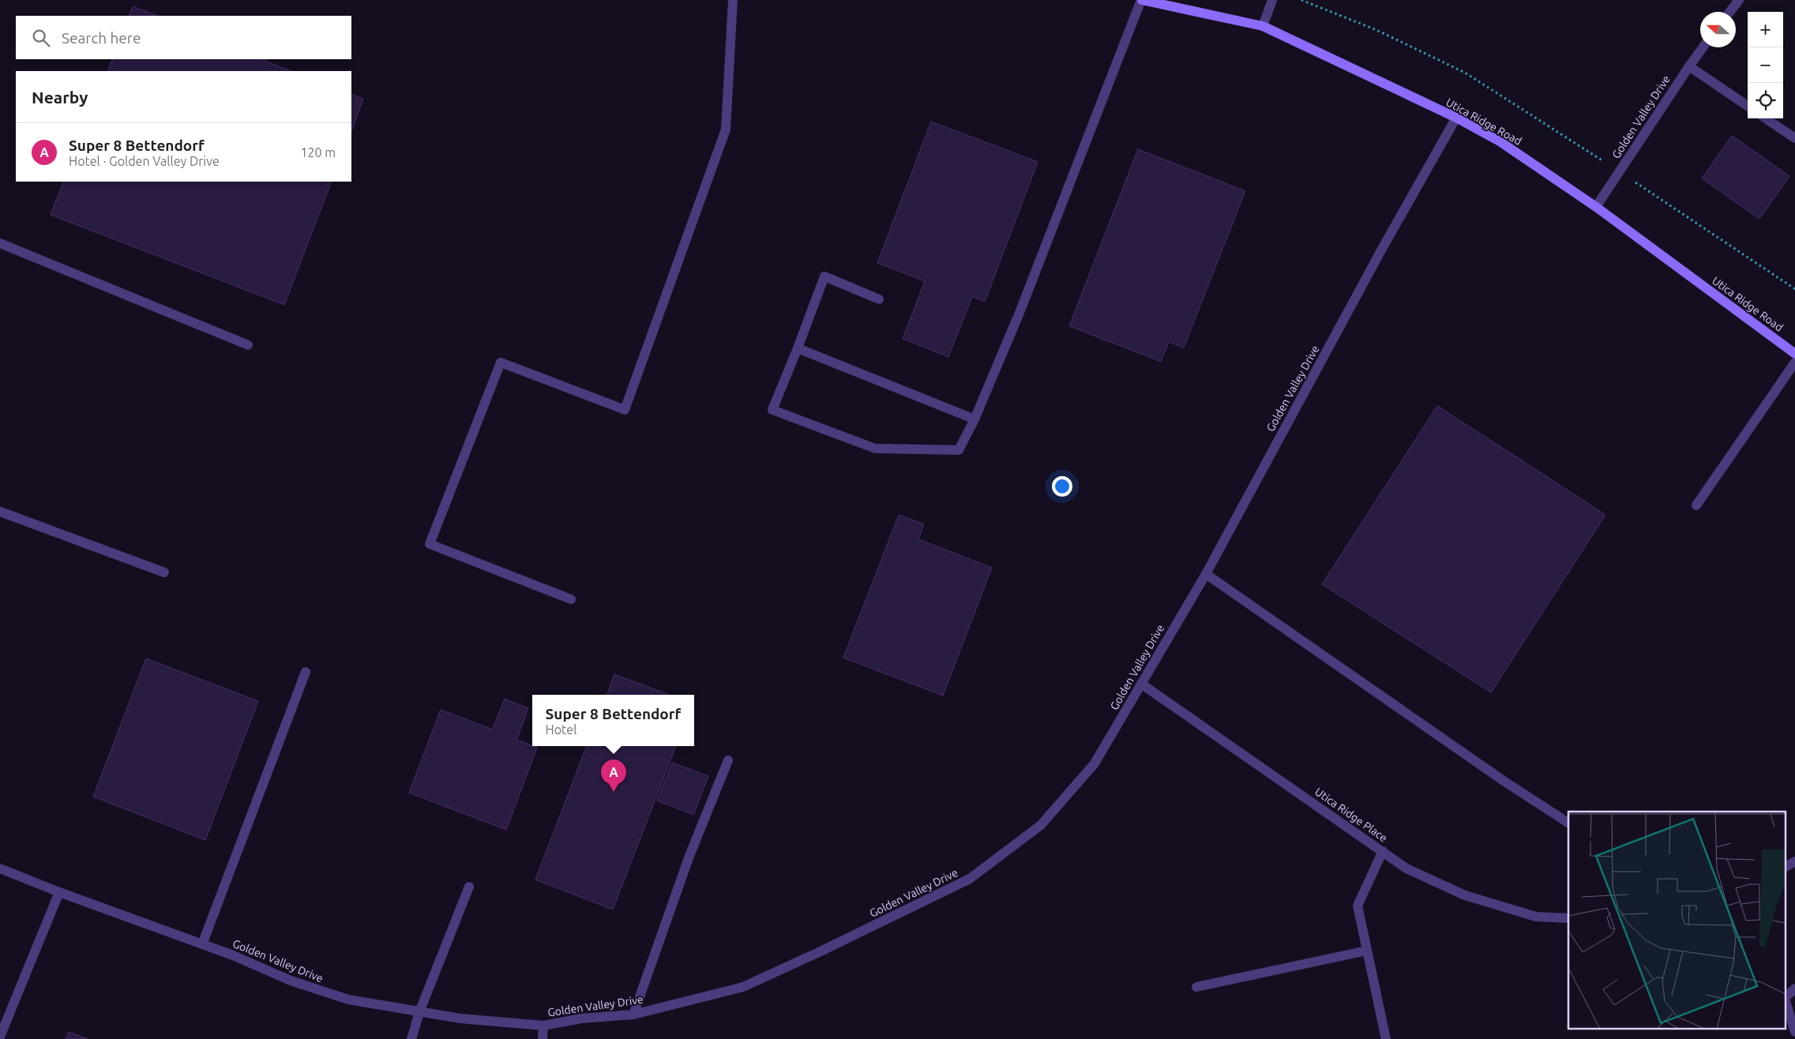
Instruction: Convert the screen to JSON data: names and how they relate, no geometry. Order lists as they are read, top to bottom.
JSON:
{
  "streets": {
    "main road": ["Utica Ridge Road"],
    "street": ["Golden Valley Drive", "Utica Ridge Place"]
  },
  "crossings": [
    ["Golden Valley Drive", "Utica Ridge Road"],
    ["Golden Valley Drive", "Utica Ridge Place"]
  ],
  "north": "left",
  "page": {
    "map_buttons": ["+", "−"],
    "search": "Search here",
    "heading": "Nearby",
    "list": [
      {
        "mark": "A",
        "name": "Super 8 Bettendorf",
        "note": "Hotel · Golden Valley Drive",
        "value": "120 m"
      }
    ],
    "popup": ["Super 8 Bettendorf", "Hotel"],
    "pins": "A"
  }
}
